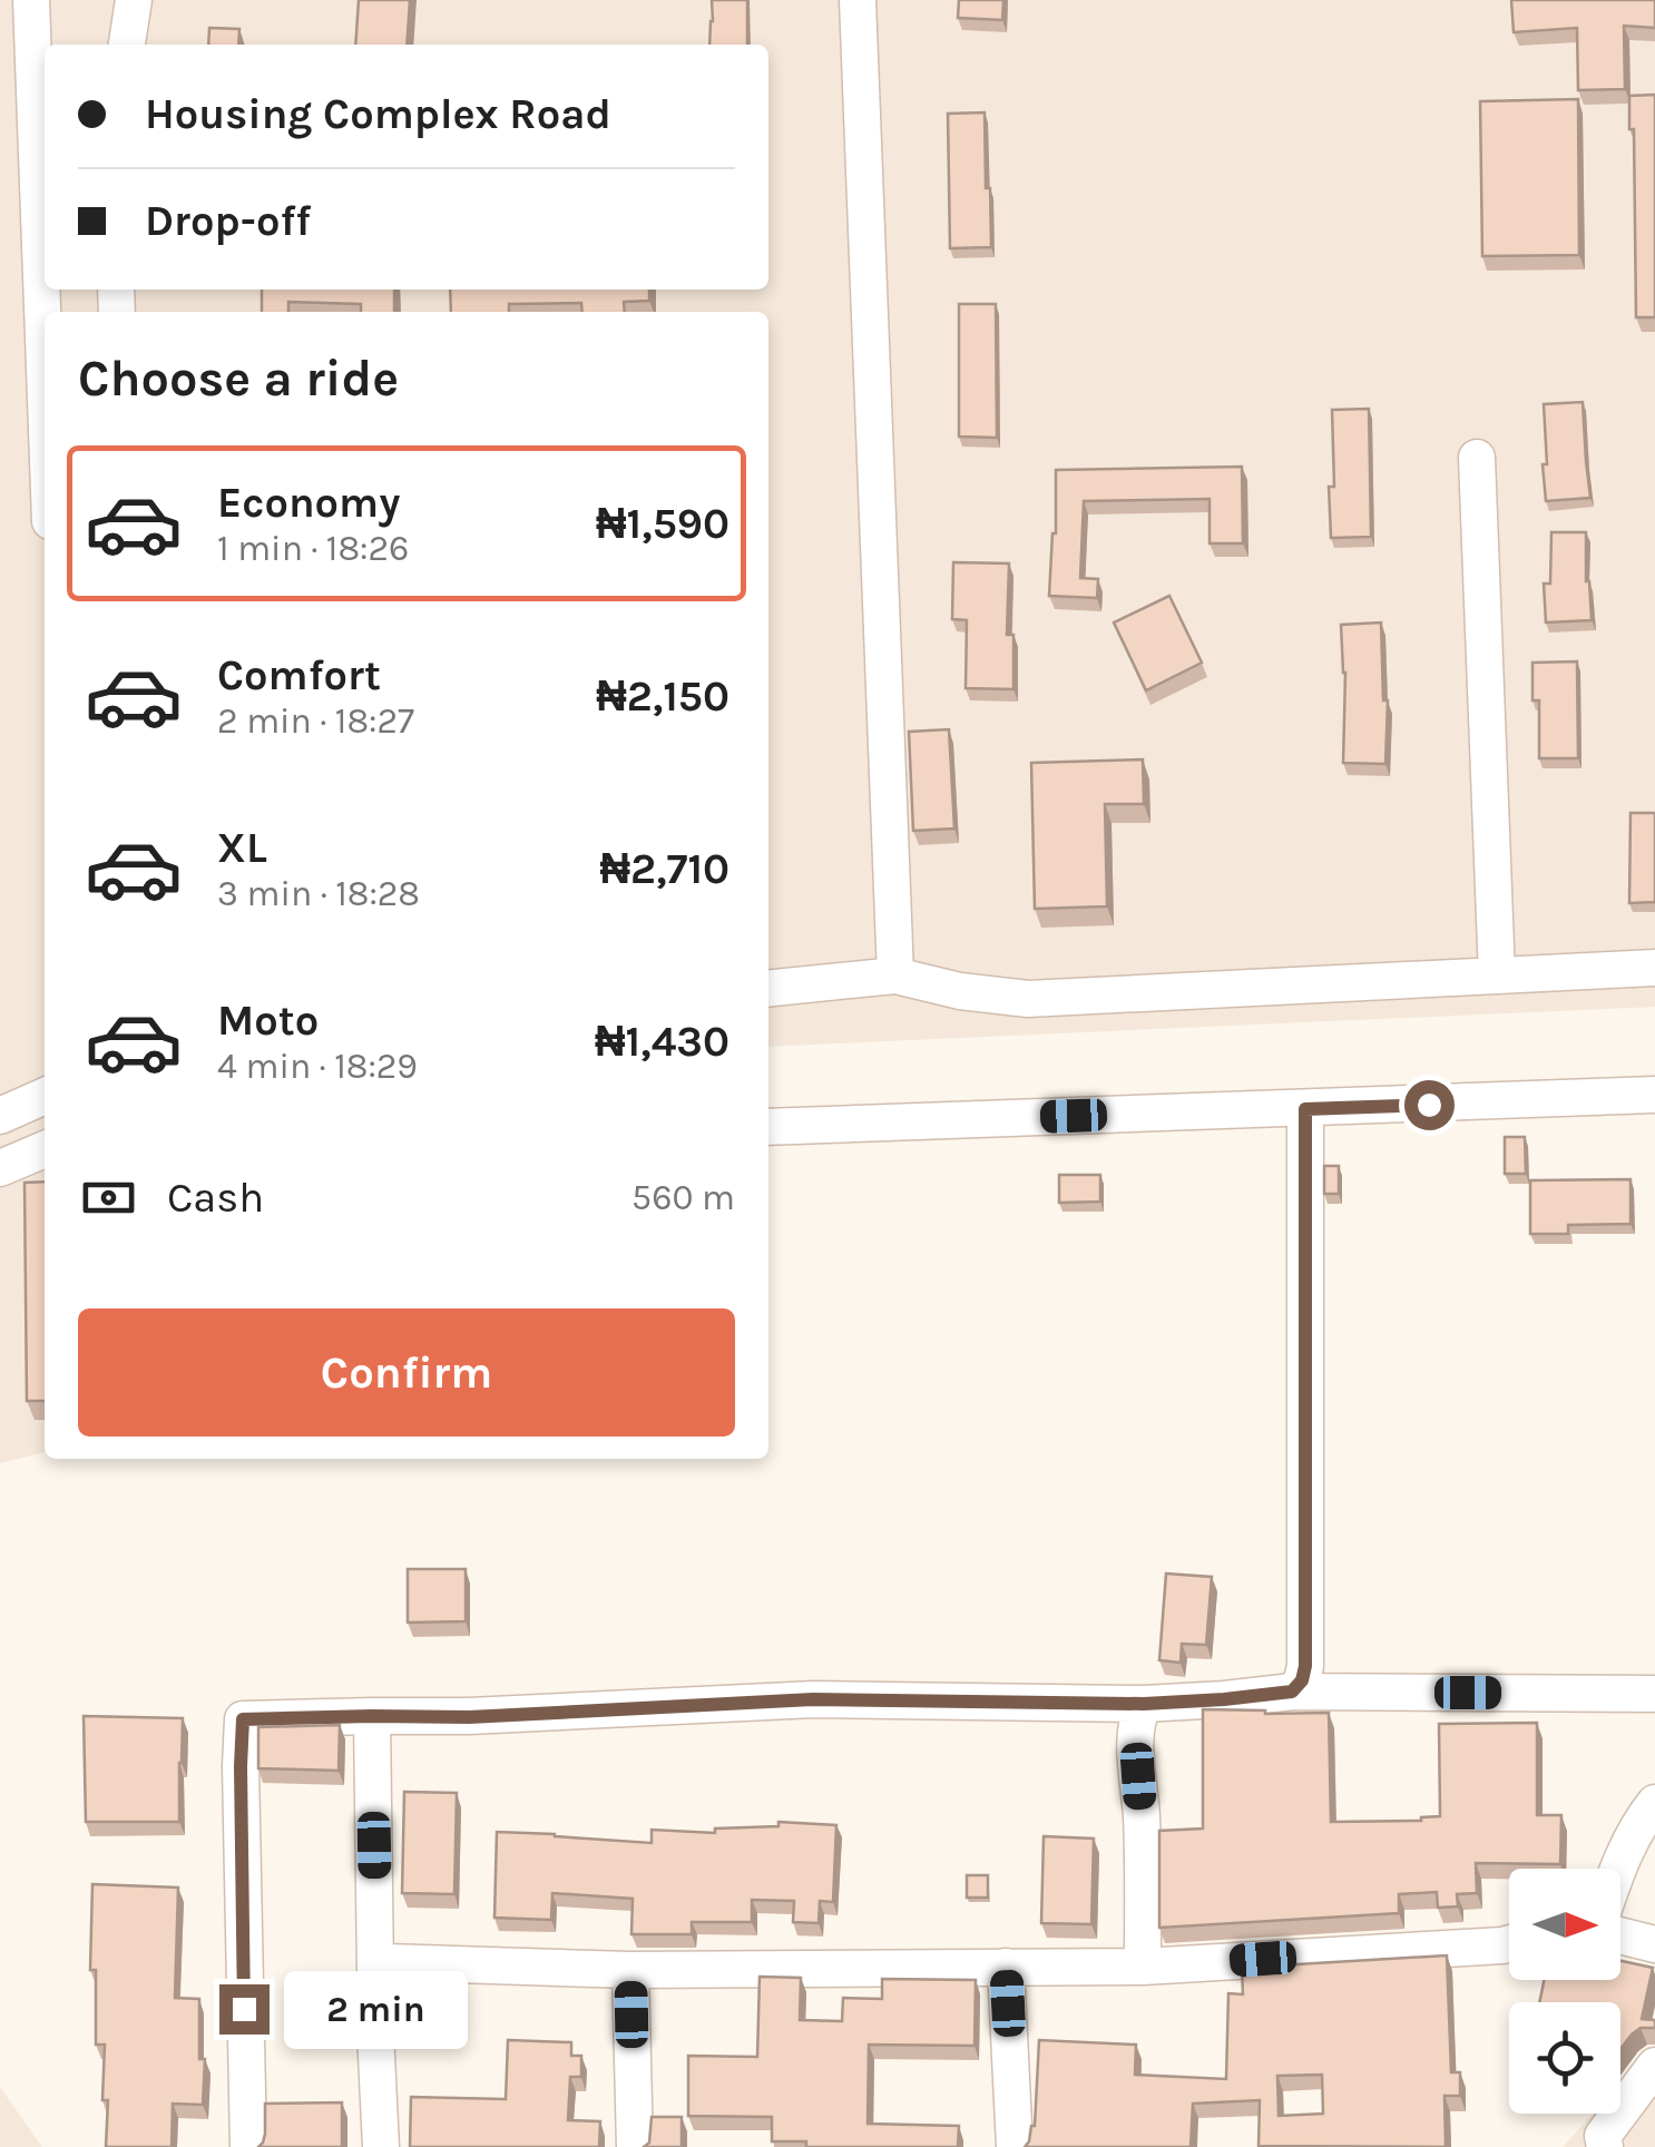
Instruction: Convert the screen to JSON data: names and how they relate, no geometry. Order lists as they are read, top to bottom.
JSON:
{
  "north": "right",
  "page": {
    "banner": ["Housing Complex Road", "Drop-off"],
    "heading": "Choose a ride",
    "list": [
      {
        "name": "Economy",
        "note": "1 min · 18:26",
        "value": "₦1,590"
      },
      {
        "name": "Comfort",
        "note": "2 min · 18:27",
        "value": "₦2,150"
      },
      {
        "name": "XL",
        "note": "3 min · 18:28",
        "value": "₦2,710"
      },
      {
        "name": "Moto",
        "note": "4 min · 18:29",
        "value": "₦1,430"
      }
    ],
    "pay": ["Cash", "560 m"],
    "buttons": "Confirm",
    "bubble": "2 min"
  }
}
